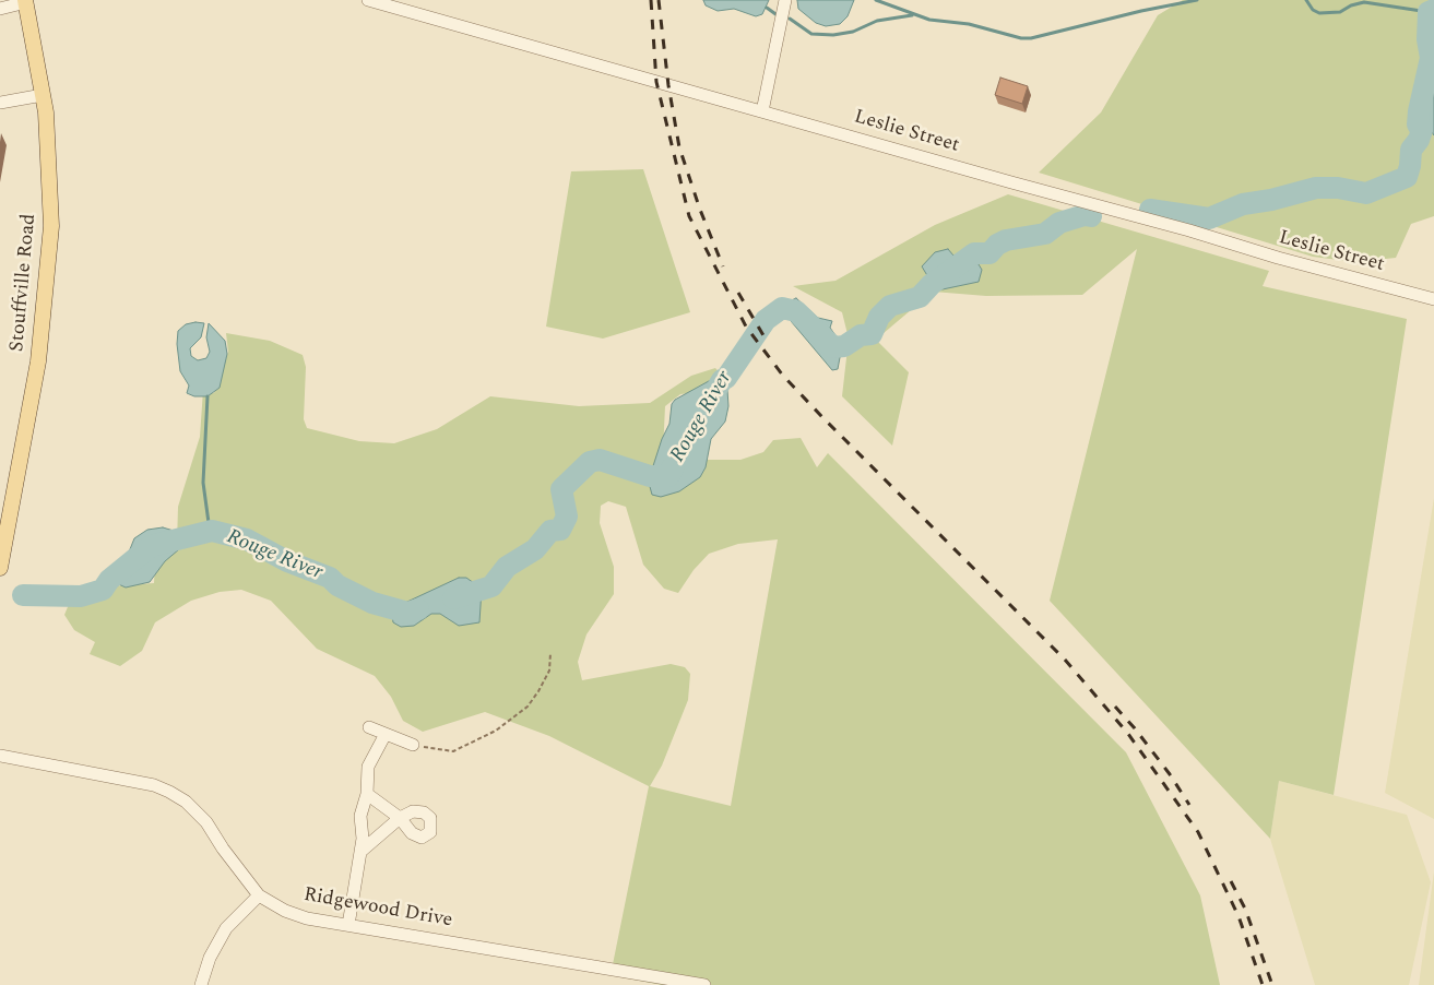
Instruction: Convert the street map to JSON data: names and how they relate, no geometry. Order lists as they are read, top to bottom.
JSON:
{
  "streets": {
    "main road": ["Stouffville Road"],
    "street": ["Leslie Street", "Ridgewood Drive"]
  },
  "water": ["Rouge River"]
}
